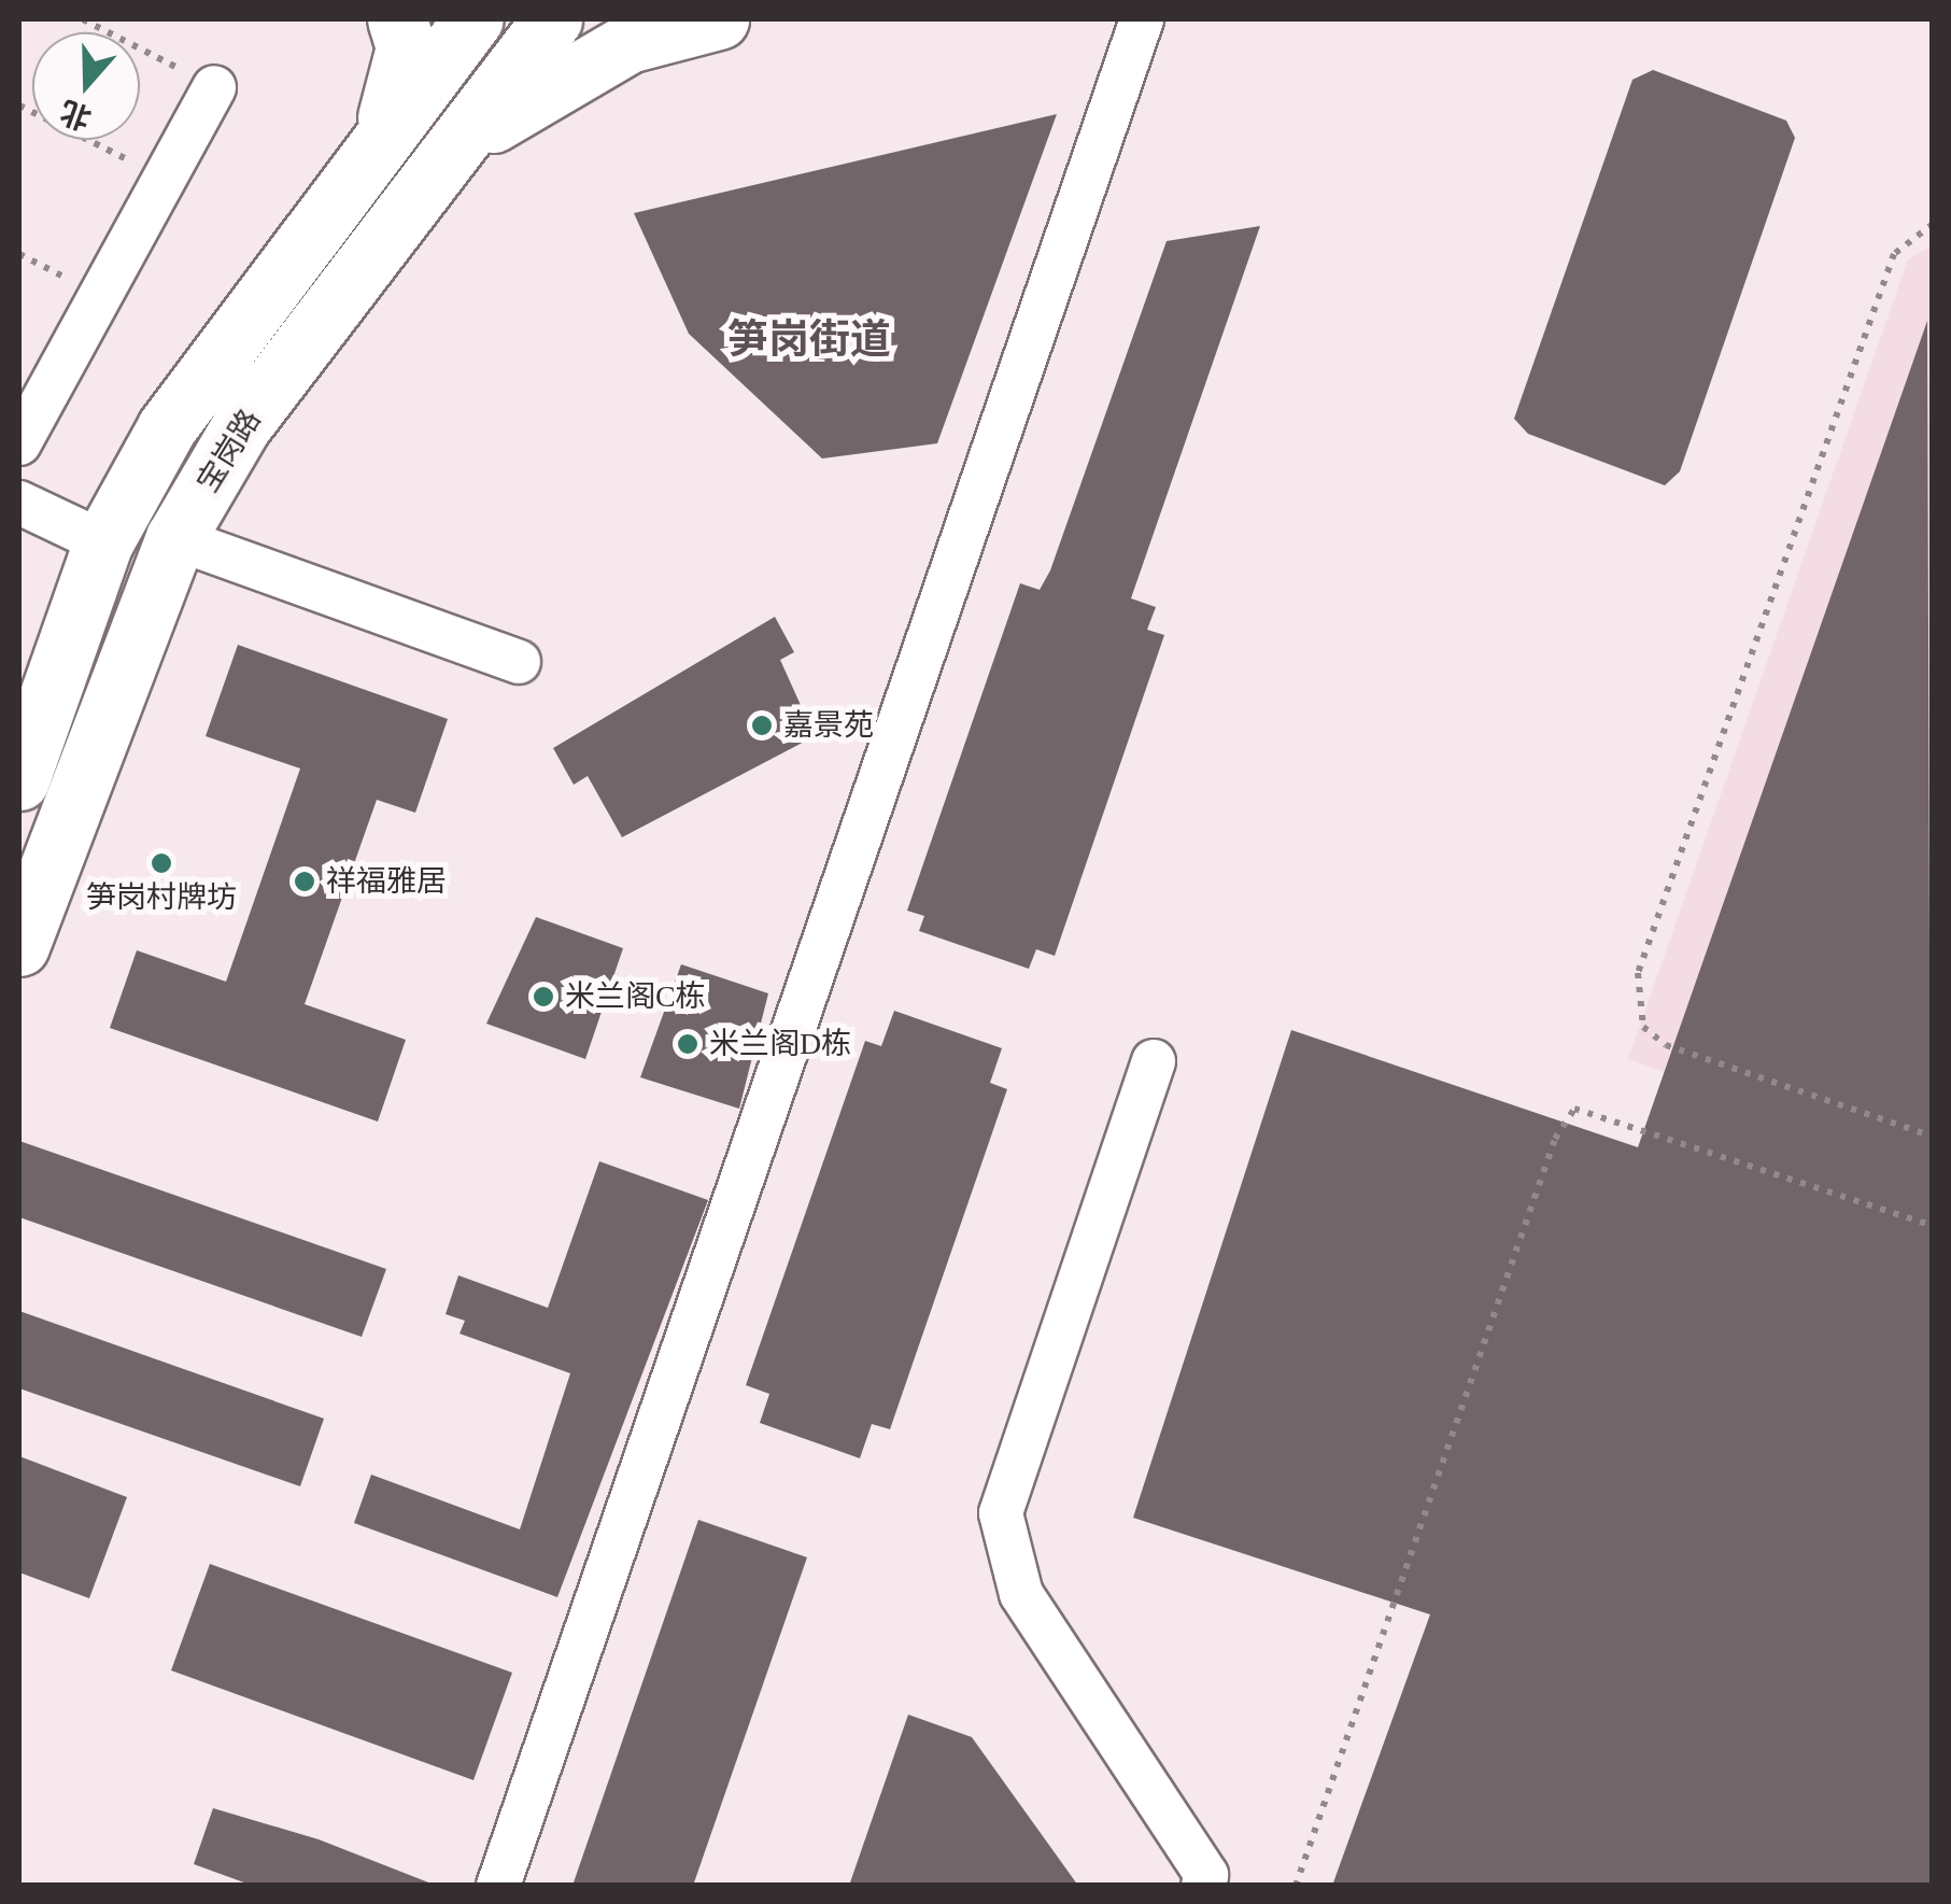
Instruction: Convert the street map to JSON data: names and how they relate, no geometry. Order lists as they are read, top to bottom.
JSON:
{
  "streets": {
    "main road": ["宝岗路"]
  },
  "districts": ["笋岗街道"],
  "places": [
    "嘉景苑",
    "笋岗村牌坊",
    "祥福雅居",
    "米兰阁C栋",
    "米兰阁D栋"
  ],
  "north": "bottom"
}
